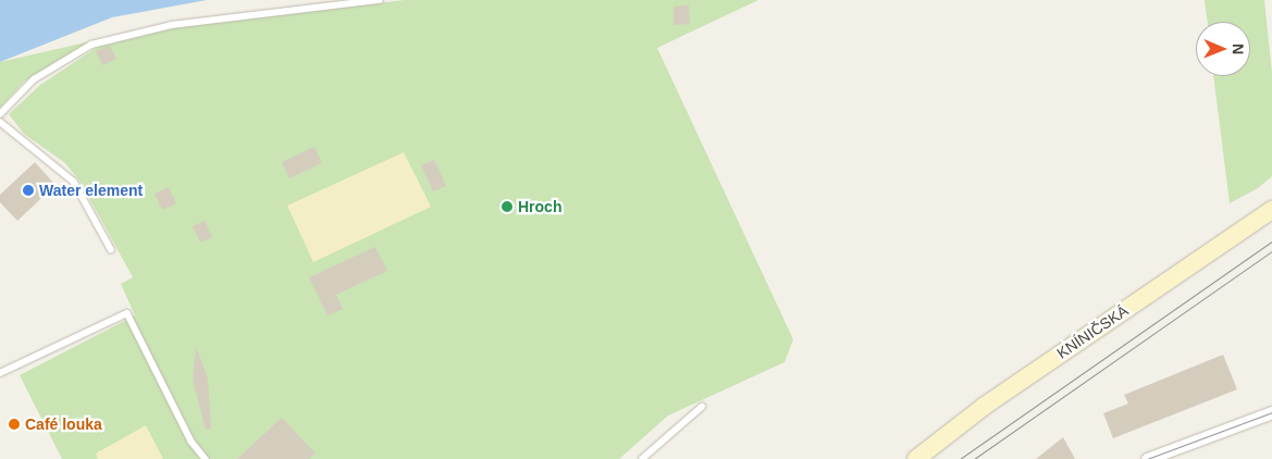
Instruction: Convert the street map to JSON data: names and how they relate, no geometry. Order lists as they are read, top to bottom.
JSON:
{
  "streets": {
    "main road": ["KNÍNIČSKÁ"]
  },
  "places": ["Water element", "Hroch", "Café louka"],
  "north": "right"
}
